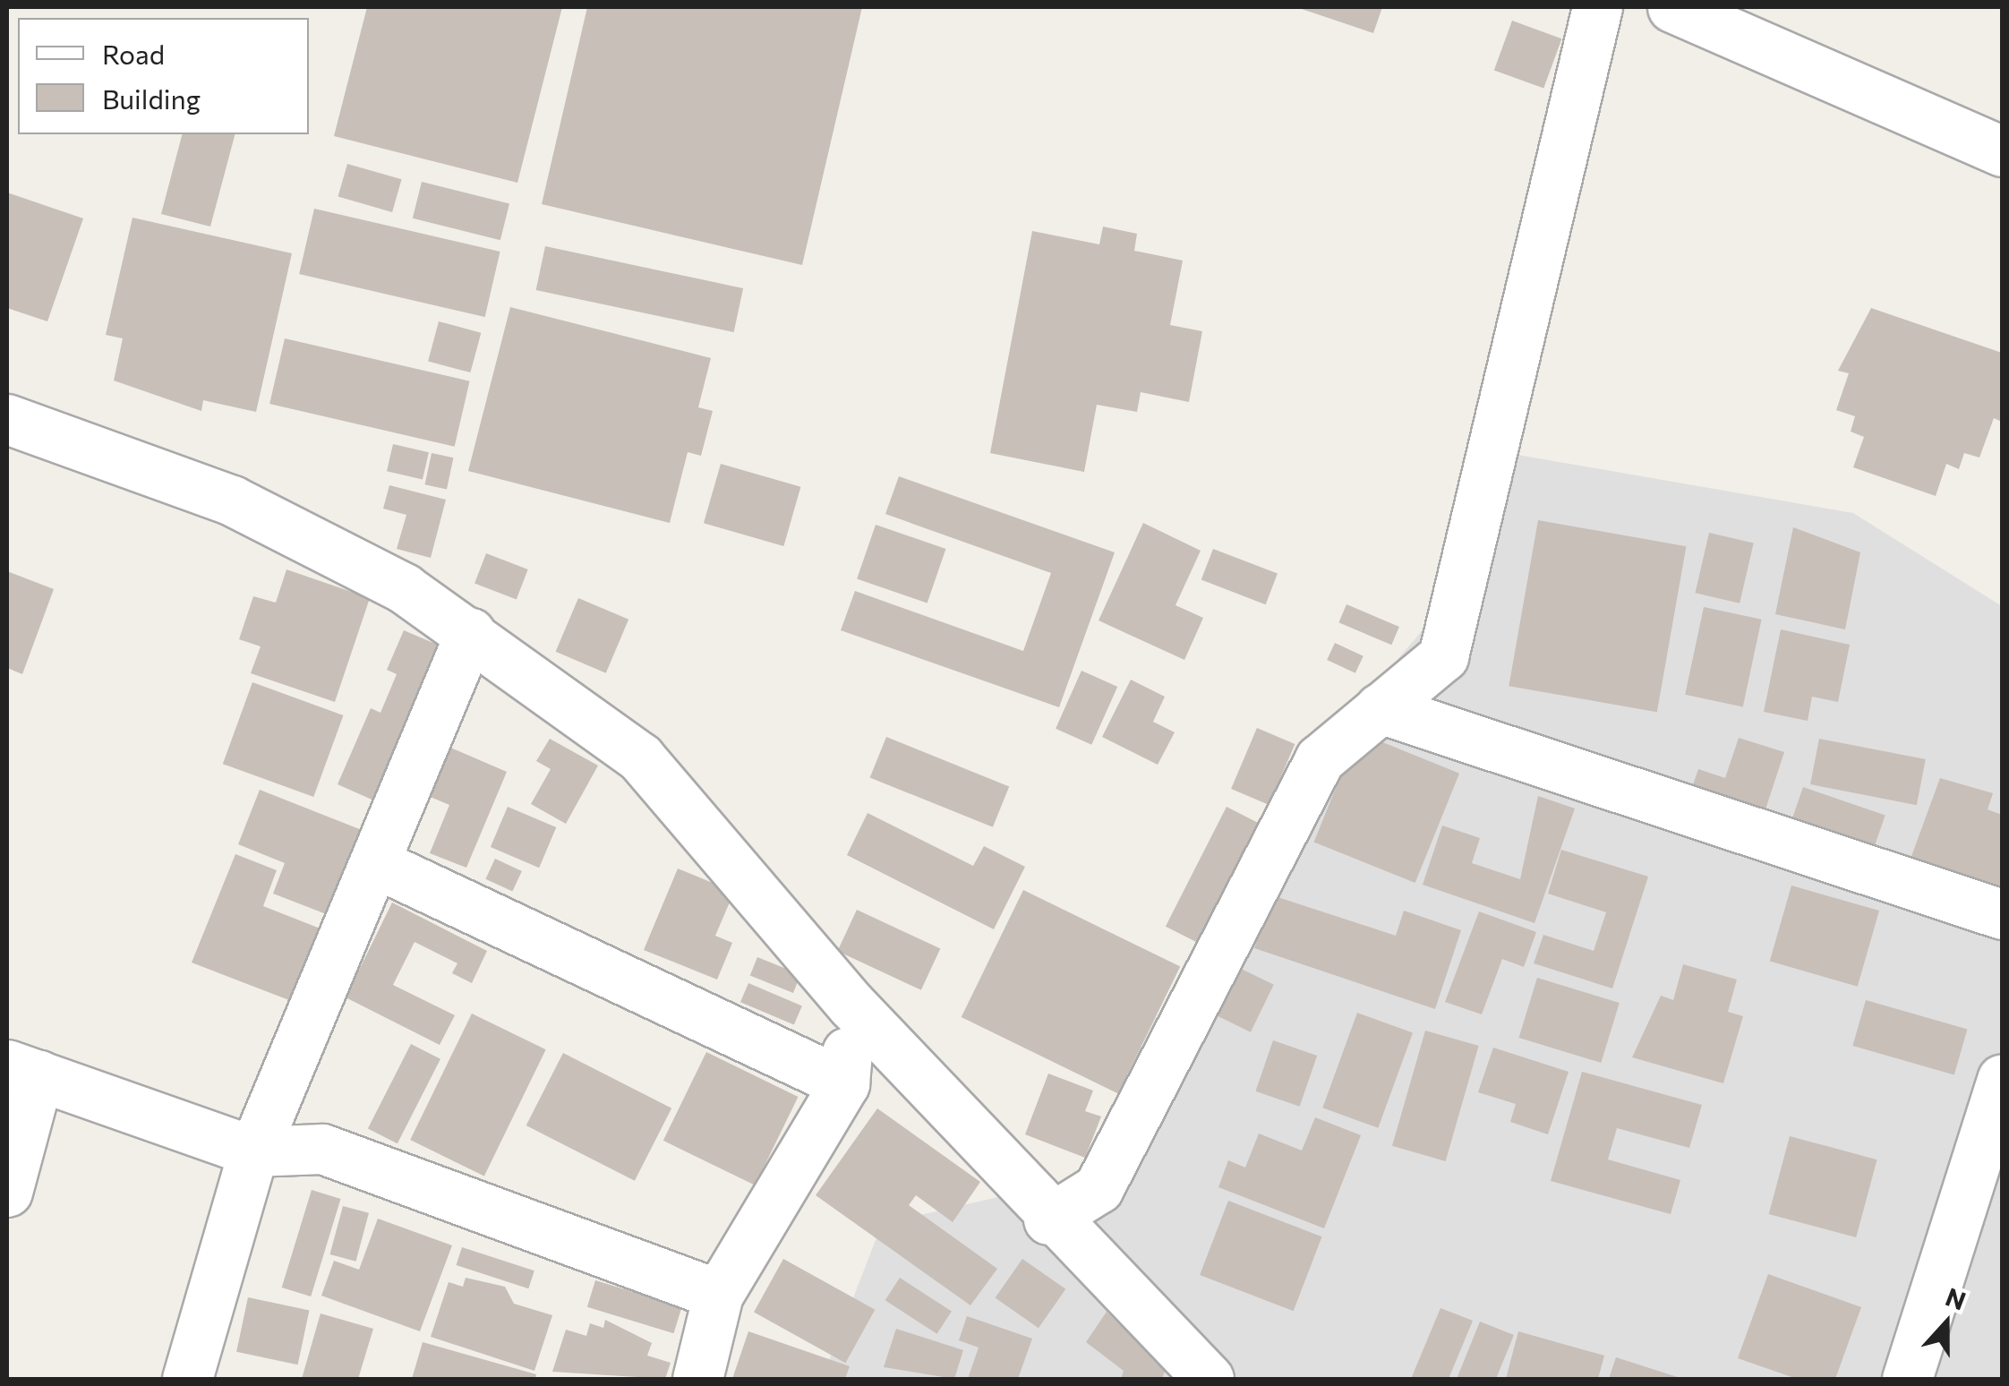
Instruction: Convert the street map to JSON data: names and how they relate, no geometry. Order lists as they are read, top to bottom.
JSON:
{
  "legend": ["Road", "Building"],
  "north": "top"
}
